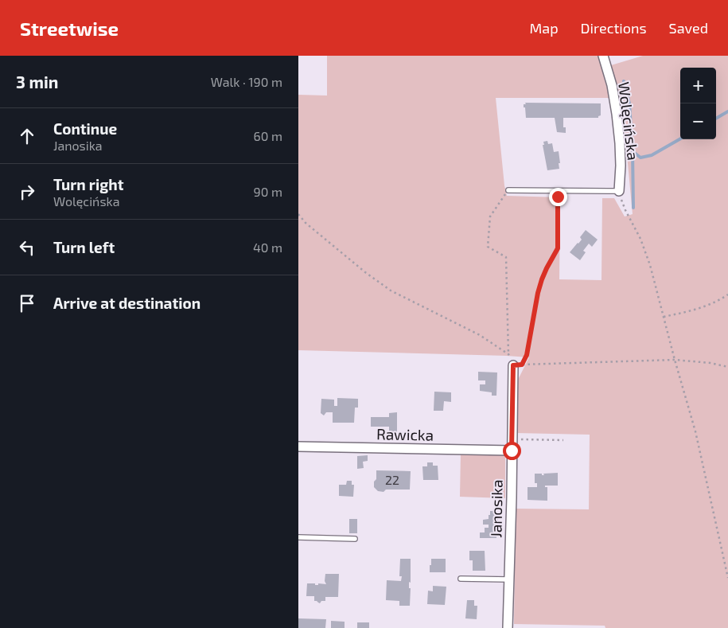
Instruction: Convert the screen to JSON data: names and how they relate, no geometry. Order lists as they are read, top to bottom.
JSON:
{
  "streets": {
    "street": ["Wolęcińska", "Rawicka", "Janosika"]
  },
  "crossings": [
    ["Rawicka", "Janosika"]
  ],
  "house_numbers": ["22"],
  "page": {
    "header": "Streetwise",
    "nav": ["Map", "Directions", "Saved"],
    "heading": ["3 min", "Walk · 190 m"],
    "map_buttons": ["+", "−"],
    "list": [
      ["Continue", "Janosika", "60 m"],
      ["Turn right", "Wolęcińska", "90 m"],
      ["Turn left", "40 m"],
      "Arrive at destination"
    ]
  }
}
